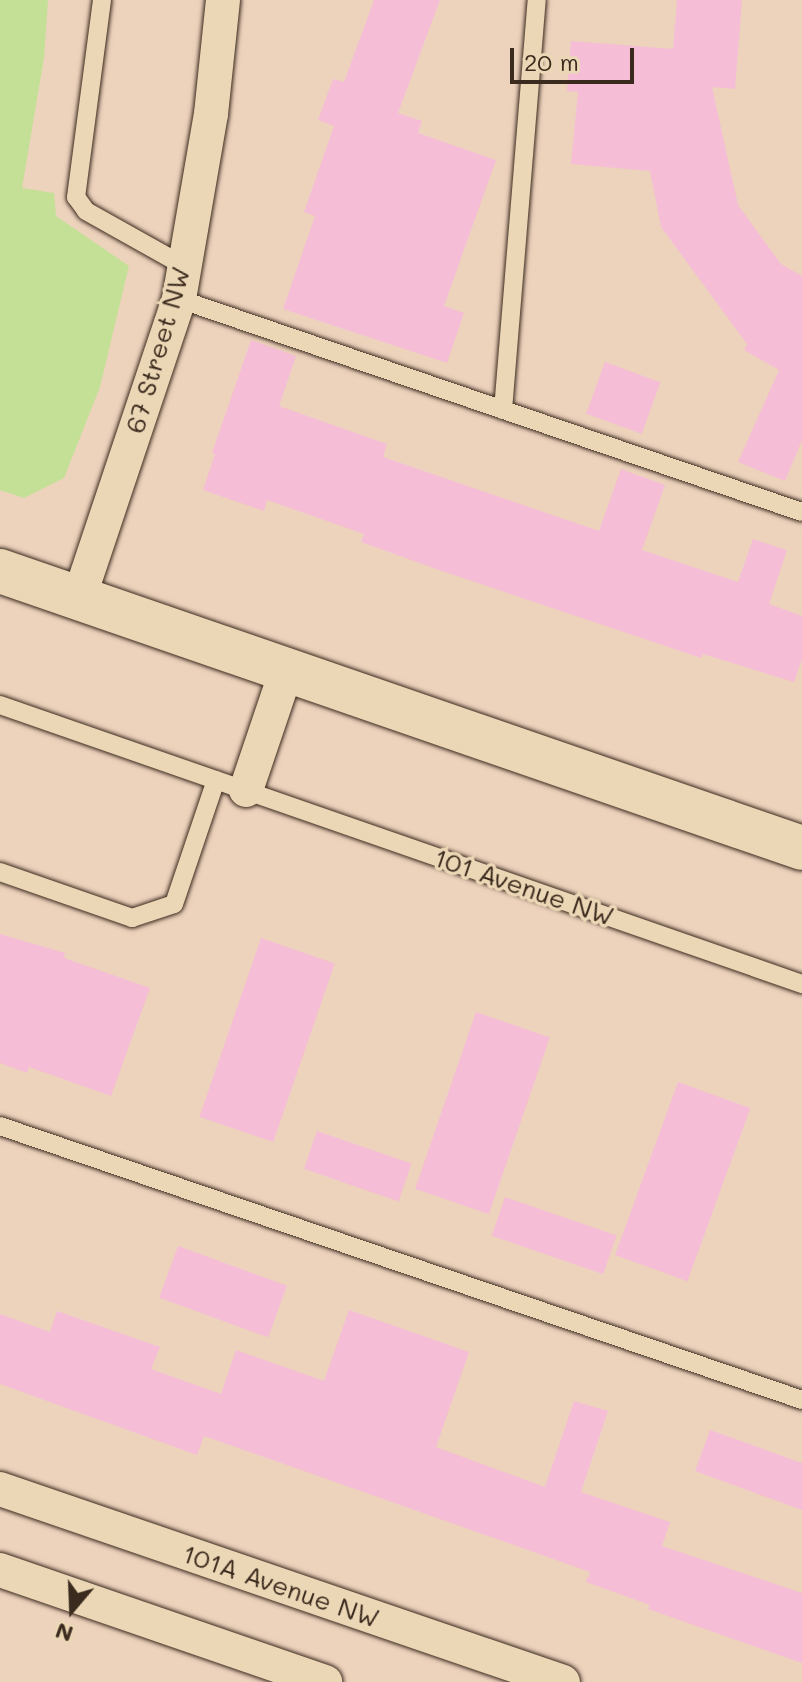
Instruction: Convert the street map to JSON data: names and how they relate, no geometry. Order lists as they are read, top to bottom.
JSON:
{
  "streets": {
    "street": ["67 Street NW", "101A Avenue NW"],
    "lane": ["101 Avenue NW"]
  },
  "scale_bar": "20 m",
  "north": "bottom"
}
